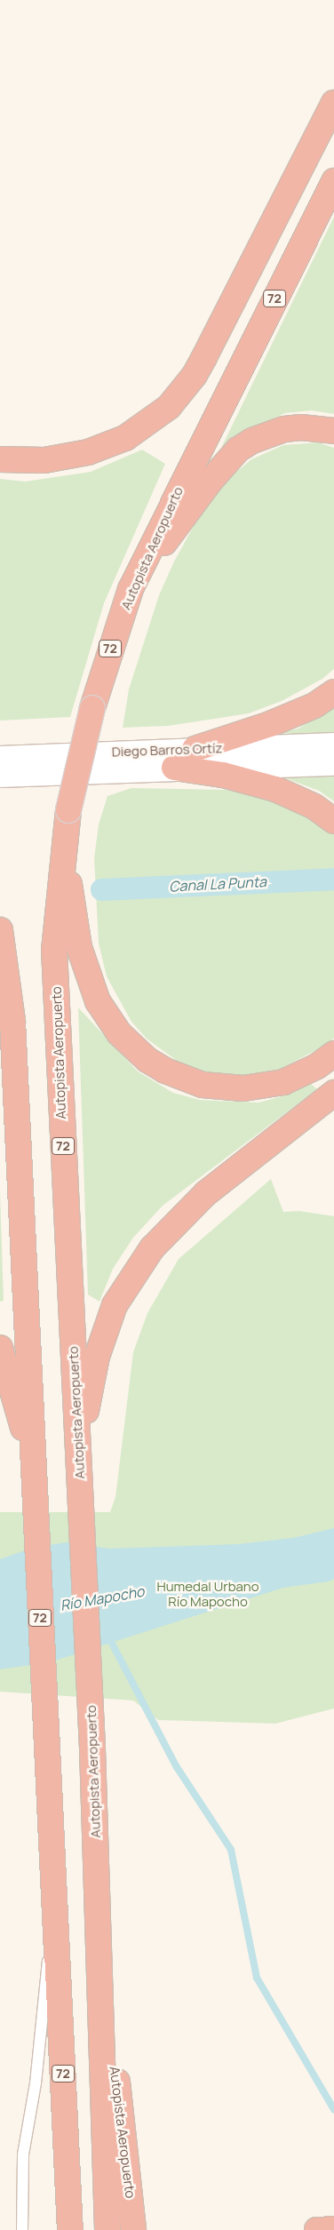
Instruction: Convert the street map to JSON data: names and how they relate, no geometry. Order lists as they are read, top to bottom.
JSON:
{
  "streets": {
    "highway": ["72", "Autopista Aeropuerto"],
    "street": ["Diego Barros Ortíz"]
  },
  "water": ["Canal La Punta", "Río Mapocho"],
  "parks": ["Humedal Urbano Río Mapocho"]
}
